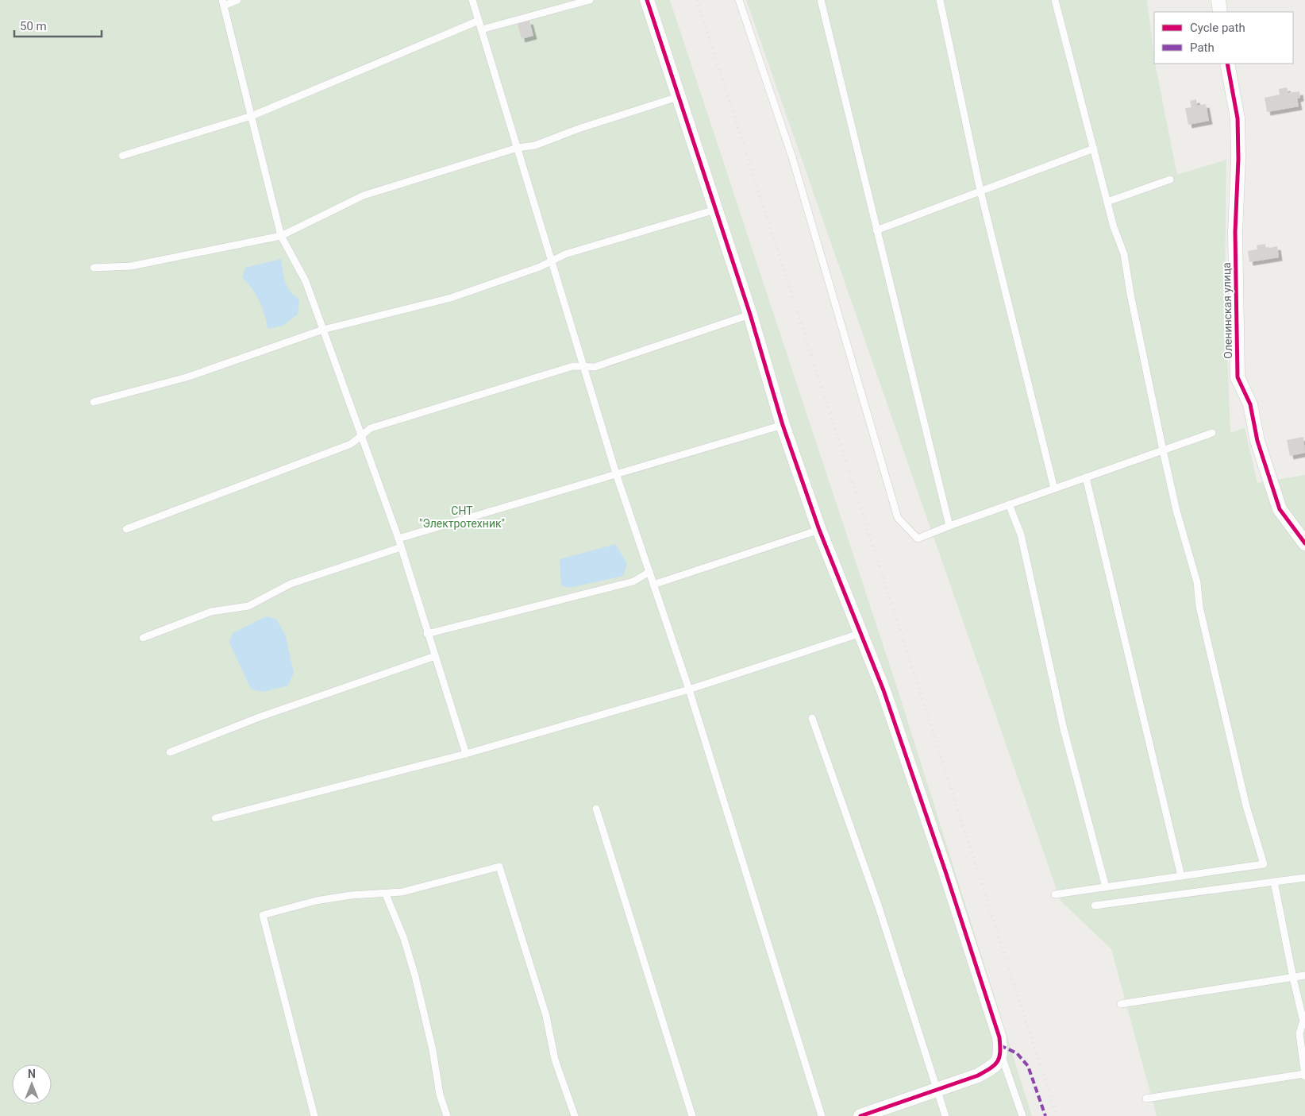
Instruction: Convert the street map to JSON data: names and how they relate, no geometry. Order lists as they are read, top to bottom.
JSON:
{
  "streets": {
    "street": ["Оленинская улица"]
  },
  "parks": ["СНТ \"Электротехник\""],
  "legend": ["Cycle path", "Path"],
  "scale_bar": "50 m",
  "north": "top"
}
